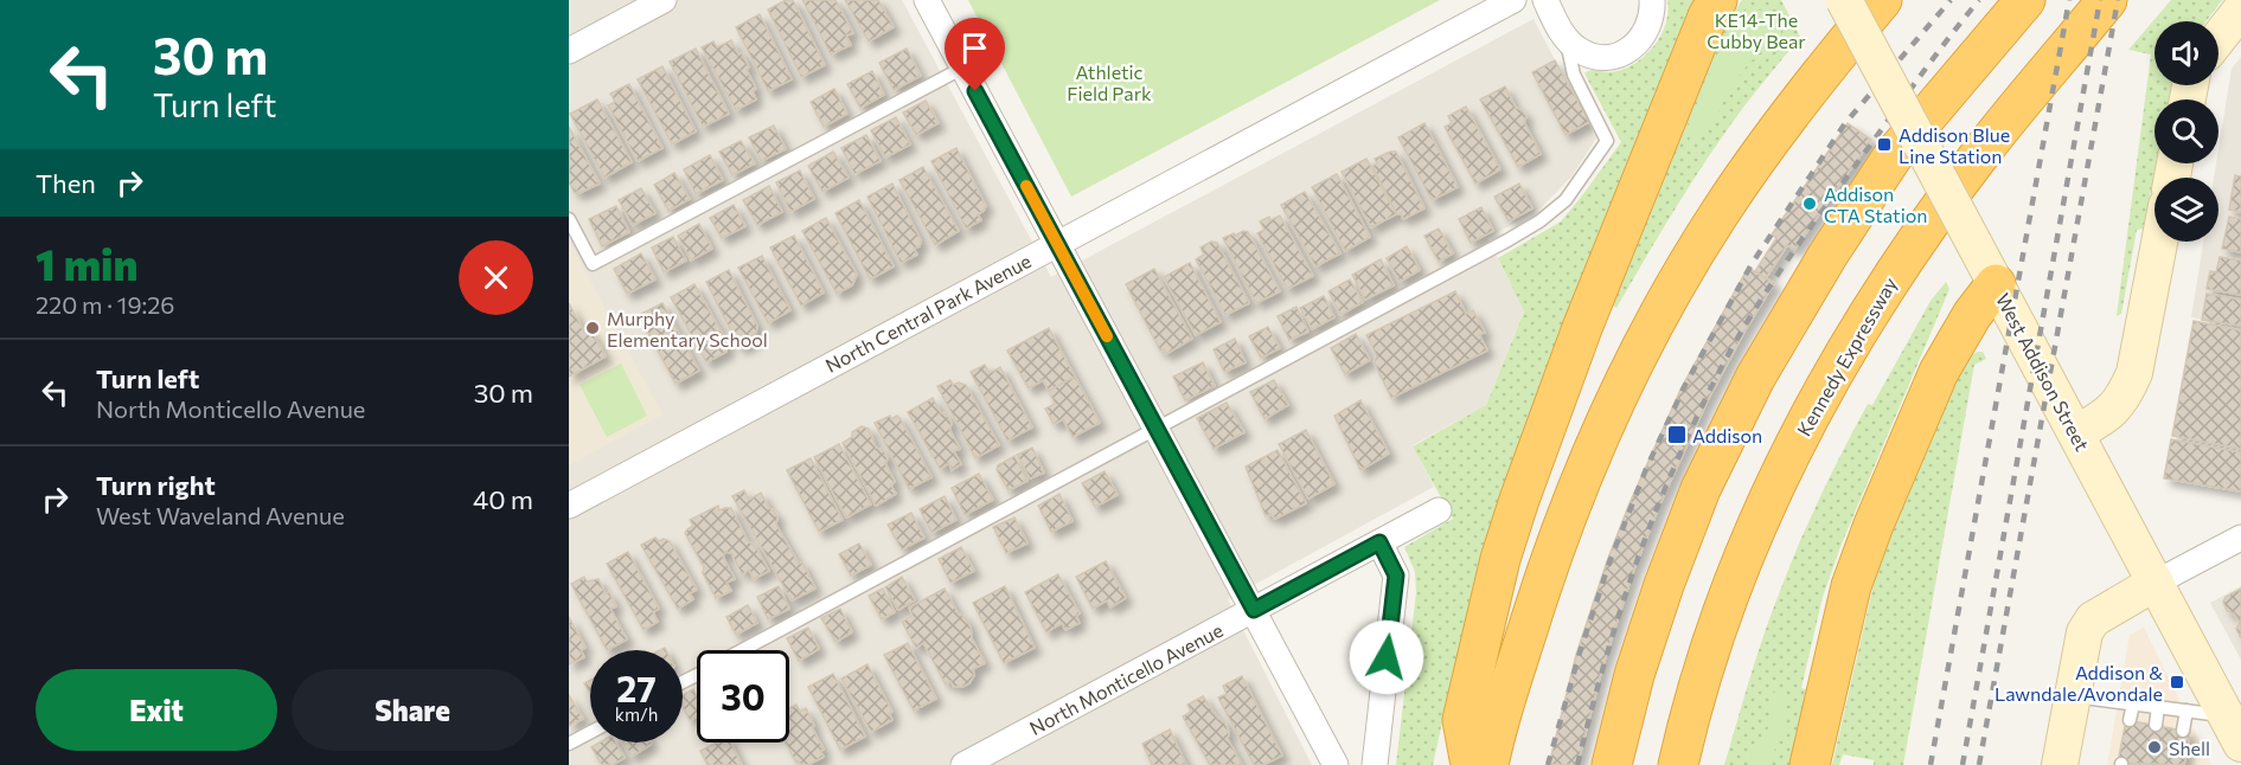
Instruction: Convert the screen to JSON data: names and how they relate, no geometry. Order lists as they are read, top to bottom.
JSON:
{
  "streets": {
    "highway": ["Kennedy Expressway"],
    "street": ["North Central Park Avenue", "West Addison Street", "North Monticello Avenue"]
  },
  "parks": ["KE14-The Cubby Bear", "Athletic Field Park"],
  "places": {
    "transit": ["Addison Blue Line Station", "Addison", "Addison & Lawndale/Avondale"],
    "other": ["Addison CTA Station", "Murphy Elementary School", "Shell"]
  },
  "page": {
    "turn": ["30 m", "Turn left"],
    "then": "Then",
    "heading": ["1 min", "220 m · 19:26"],
    "list": [
      {
        "name": "Turn left",
        "note": "North Monticello Avenue",
        "value": "30 m"
      },
      {
        "name": "Turn right",
        "note": "West Waveland Avenue",
        "value": "40 m"
      }
    ],
    "speed": "27 km/h",
    "limit": "30",
    "buttons": ["Exit", "Share"]
  }
}
